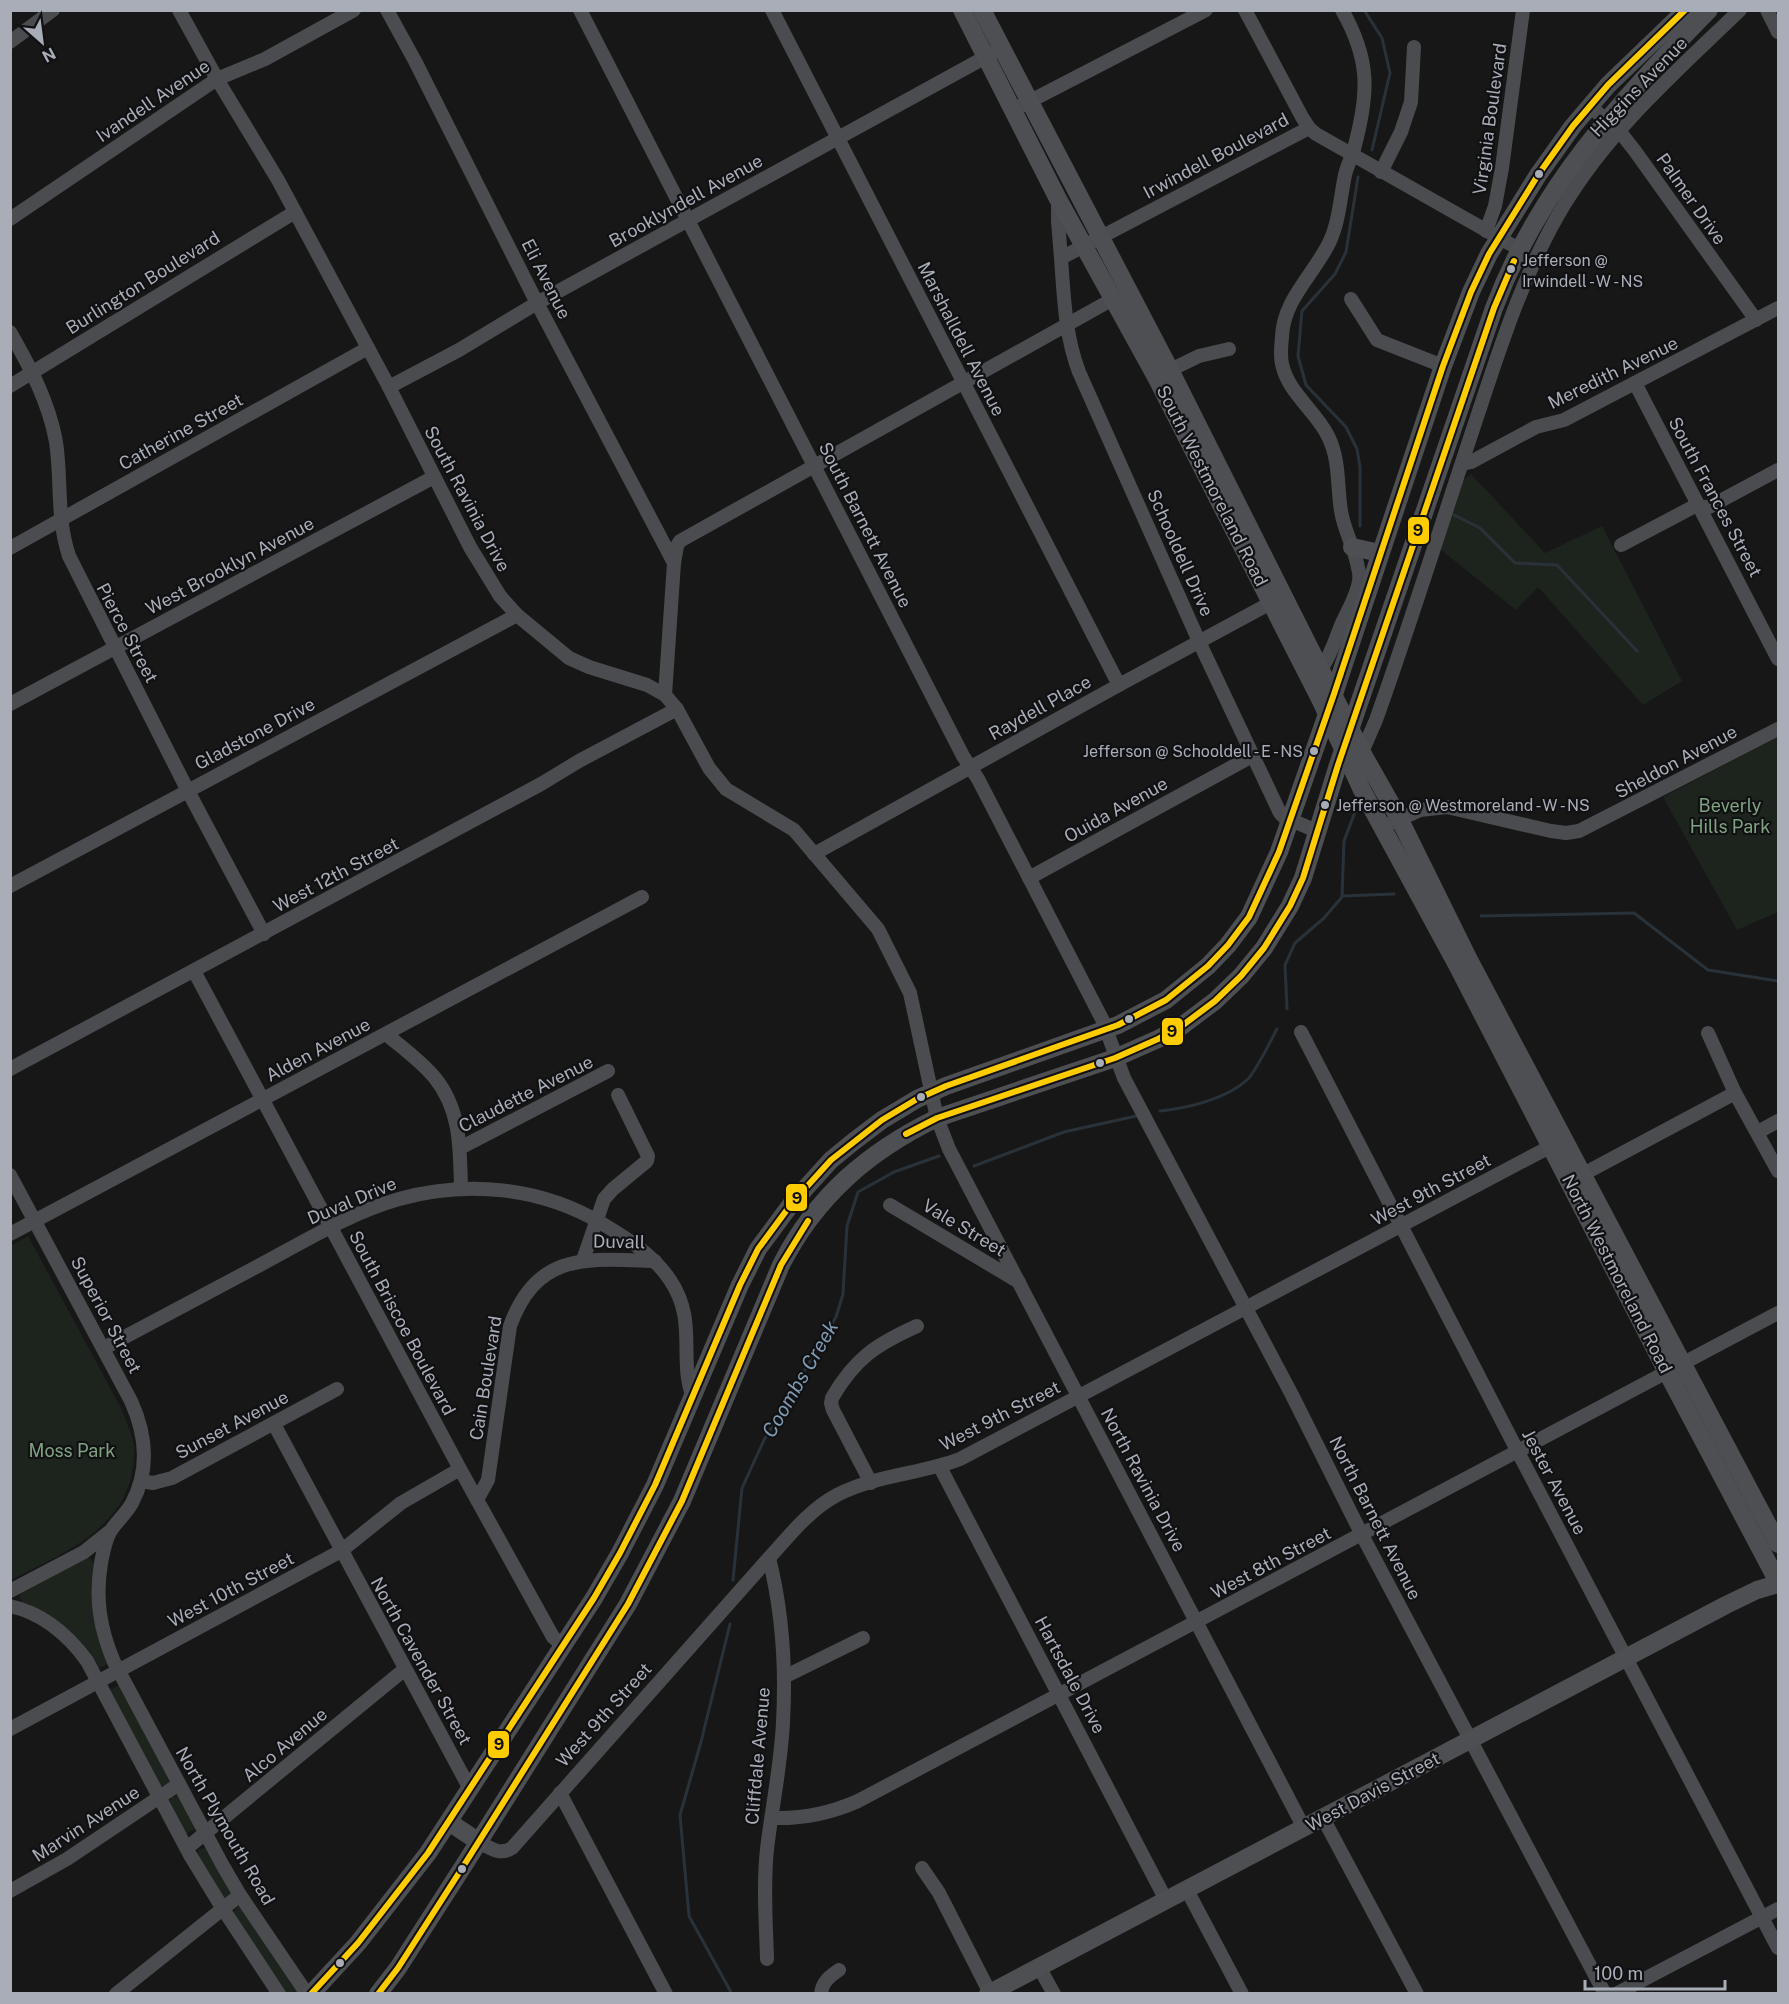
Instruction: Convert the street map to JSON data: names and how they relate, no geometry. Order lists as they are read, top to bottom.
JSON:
{
  "streets": {
    "main road": ["South Westmoreland Road", "North Westmoreland Road", "West Davis Street"],
    "street": [
      "Higgins Avenue",
      "Ivandell Avenue",
      "Virginia Boulevard",
      "Irwindell Boulevard",
      "Palmer Drive",
      "Brooklyndell Avenue",
      "Eli Avenue",
      "Burlington Boulevard",
      "Marshalldell Avenue",
      "Meredith Avenue",
      "Catherine Street",
      "South Frances Street",
      "South Ravinia Drive",
      "South Barnett Avenue",
      "Schooldell Drive",
      "West Brooklyn Avenue",
      "Pierce Street",
      "Raydell Place",
      "Gladstone Drive",
      "Sheldon Avenue",
      "Ouida Avenue",
      "West 12th Street",
      "Alden Avenue",
      "Claudette Avenue",
      "West 9th Street",
      "Duval Drive",
      "Vale Street",
      "Duvall",
      "Superior Street",
      "South Briscoe Boulevard",
      "Cain Boulevard",
      "Sunset Avenue",
      "North Ravinia Drive",
      "Jester Avenue",
      "North Barnett Avenue",
      "West 8th Street",
      "West 10th Street",
      "North Cavender Street",
      "Hartsdale Drive",
      "Alco Avenue",
      "Cliffdale Avenue",
      "Marvin Avenue",
      "North Plymouth Road"
    ]
  },
  "crossings": [
    ["Higgins Avenue", "Palmer Drive"],
    ["Higgins Avenue", "Meredith Avenue"],
    ["Higgins Avenue", "South Westmoreland Road"],
    ["Ivandell Avenue", "South Ravinia Drive"],
    ["Virginia Boulevard", "Irwindell Boulevard"],
    ["Irwindell Boulevard", "South Westmoreland Road"],
    ["Palmer Drive", "Meredith Avenue"],
    ["Brooklyndell Avenue", "Eli Avenue"],
    ["Brooklyndell Avenue", "Marshalldell Avenue"],
    ["Brooklyndell Avenue", "South Westmoreland Road"],
    ["Brooklyndell Avenue", "South Ravinia Drive"],
    ["Brooklyndell Avenue", "South Barnett Avenue"],
    ["Burlington Boulevard", "South Ravinia Drive"],
    ["Burlington Boulevard", "Pierce Street"],
    ["Marshalldell Avenue", "Raydell Place"],
    ["Meredith Avenue", "South Frances Street"],
    ["Catherine Street", "South Ravinia Drive"],
    ["Catherine Street", "Pierce Street"],
    ["South Westmoreland Road", "Schooldell Drive"],
    ["South Westmoreland Road", "Raydell Place"],
    ["South Westmoreland Road", "Sheldon Avenue"],
    ["South Westmoreland Road", "North Westmoreland Road"],
    ["South Ravinia Drive", "West Brooklyn Avenue"],
    ["South Ravinia Drive", "Raydell Place"],
    ["South Ravinia Drive", "Gladstone Drive"],
    ["South Ravinia Drive", "West 12th Street"],
    ["South Ravinia Drive", "North Ravinia Drive"],
    ["South Barnett Avenue", "Raydell Place"],
    ["South Barnett Avenue", "Ouida Avenue"],
    ["South Barnett Avenue", "North Barnett Avenue"],
    ["Schooldell Drive", "Raydell Place"],
    ["Schooldell Drive", "Ouida Avenue"],
    ["West Brooklyn Avenue", "Pierce Street"],
    ["Pierce Street", "Gladstone Drive"],
    ["Pierce Street", "West 12th Street"],
    ["West 12th Street", "South Briscoe Boulevard"],
    ["Alden Avenue", "Superior Street"],
    ["Alden Avenue", "South Briscoe Boulevard"],
    ["West 9th Street", "North Westmoreland Road"],
    ["West 9th Street", "North Ravinia Drive"],
    ["West 9th Street", "Jester Avenue"],
    ["West 9th Street", "North Barnett Avenue"],
    ["West 9th Street", "Hartsdale Drive"],
    ["West 9th Street", "Cliffdale Avenue"],
    ["Duval Drive", "Duvall"],
    ["Duval Drive", "Superior Street"],
    ["Duval Drive", "South Briscoe Boulevard"],
    ["Vale Street", "North Ravinia Drive"],
    ["Duvall", "Cain Boulevard"],
    ["North Westmoreland Road", "West 8th Street"],
    ["North Westmoreland Road", "West Davis Street"],
    ["Superior Street", "Sunset Avenue"],
    ["Superior Street", "North Plymouth Road"],
    ["South Briscoe Boulevard", "Cain Boulevard"],
    ["South Briscoe Boulevard", "West 10th Street"],
    ["Sunset Avenue", "North Cavender Street"],
    ["North Ravinia Drive", "West 8th Street"],
    ["North Ravinia Drive", "West Davis Street"],
    ["Jester Avenue", "West 8th Street"],
    ["Jester Avenue", "West Davis Street"],
    ["North Barnett Avenue", "West 8th Street"],
    ["North Barnett Avenue", "West Davis Street"],
    ["West 8th Street", "Hartsdale Drive"],
    ["West 8th Street", "Cliffdale Avenue"],
    ["West 10th Street", "North Cavender Street"],
    ["West 10th Street", "North Plymouth Road"],
    ["North Cavender Street", "Alco Avenue"],
    ["Hartsdale Drive", "West Davis Street"],
    ["Alco Avenue", "North Plymouth Road"],
    ["Marvin Avenue", "North Plymouth Road"]
  ],
  "water": ["Coombs Creek"],
  "parks": ["Beverly Hills Park", "Moss Park"],
  "places": ["Jefferson @ Irwindell - W - NS", "Jefferson @ Schooldell - E - NS", "Jefferson @ Westmoreland - W - NS"],
  "lines": ["transit line 9"],
  "scale_bar": "100 m",
  "north": "bottom right"
}
